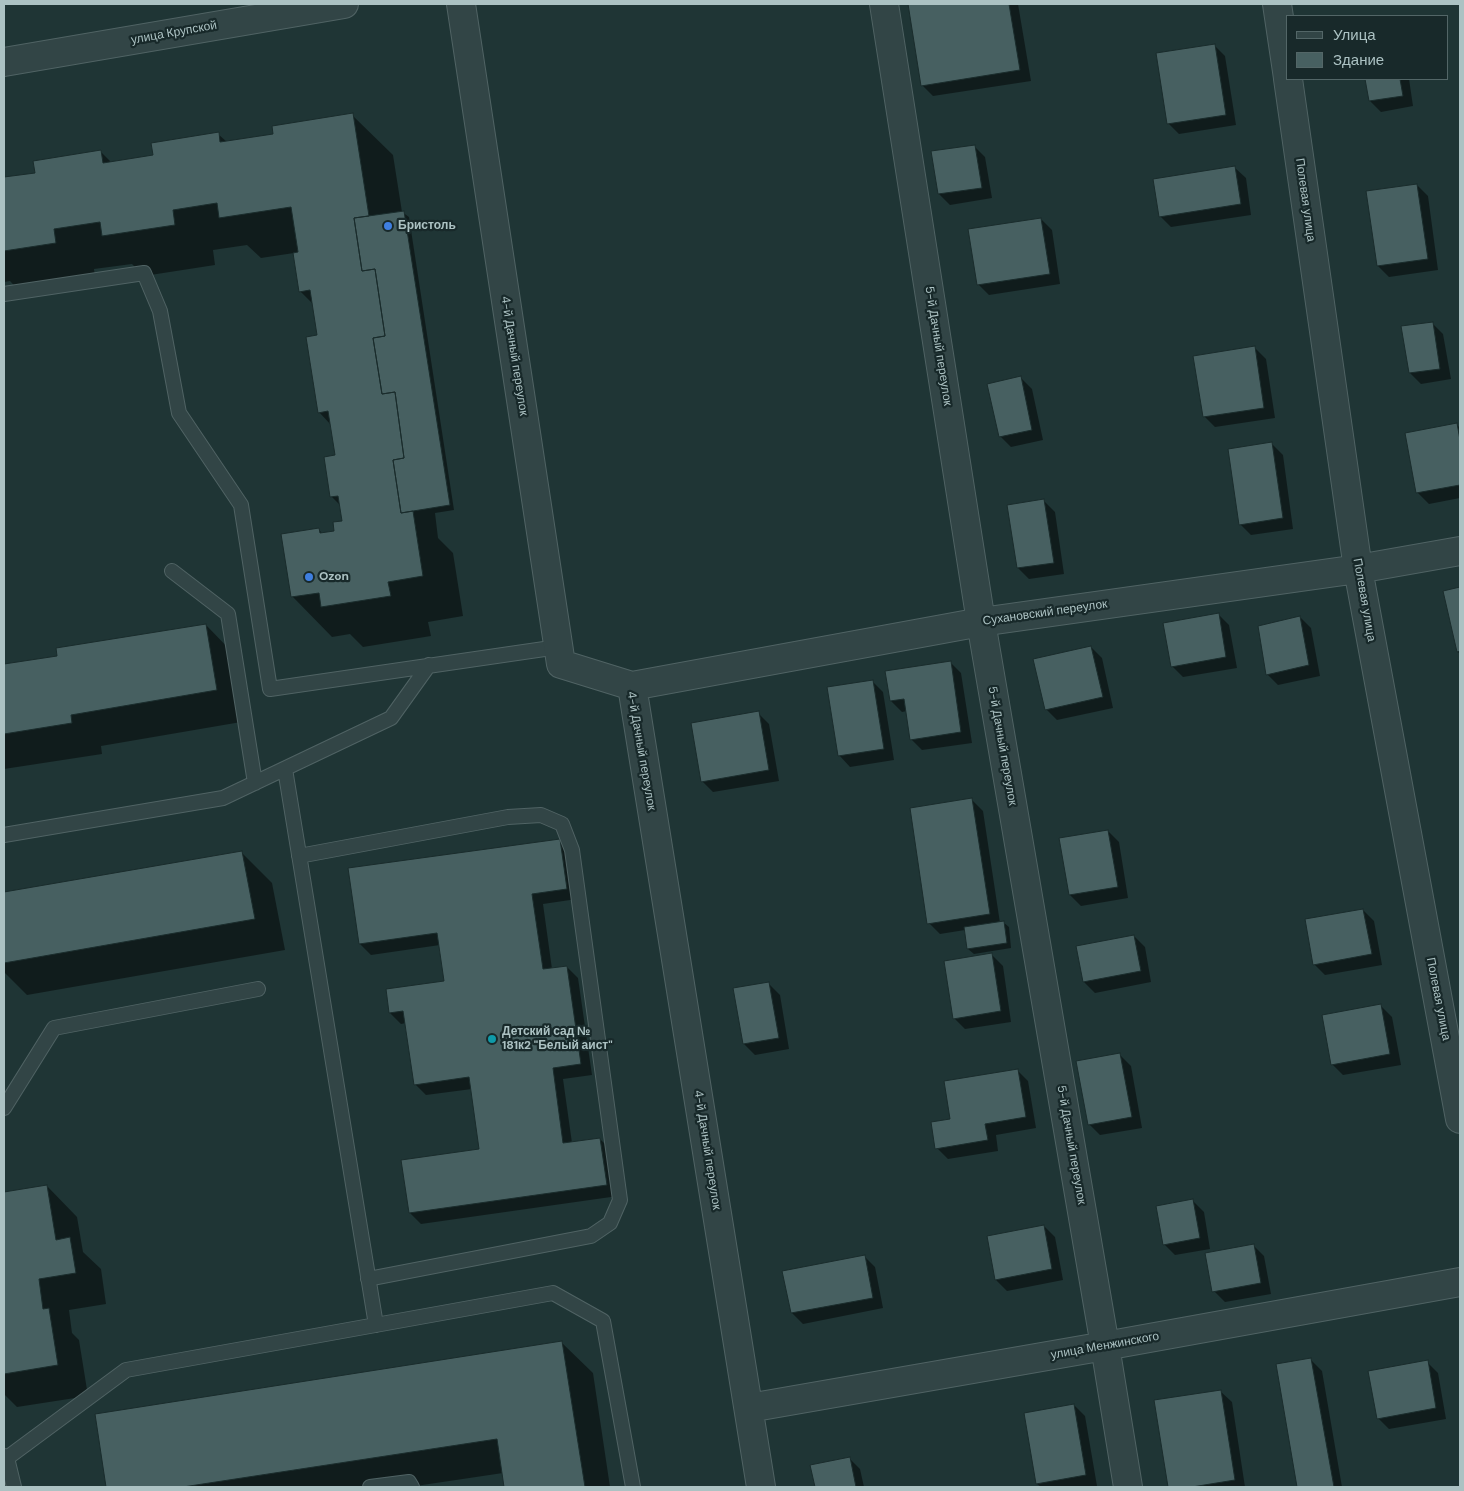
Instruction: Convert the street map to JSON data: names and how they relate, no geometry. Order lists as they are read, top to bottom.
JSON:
{
  "streets": {
    "street": [
      "улица Крупской",
      "Полевая улица",
      "5-й Дачный переулок",
      "4-й Дачный переулок",
      "Сухановский переулок",
      "улица Менжинского"
    ]
  },
  "crossings": [
    ["Полевая улица", "Сухановский переулок"],
    ["5-й Дачный переулок", "Сухановский переулок"],
    ["5-й Дачный переулок", "улица Менжинского"],
    ["4-й Дачный переулок", "Сухановский переулок"],
    ["4-й Дачный переулок", "улица Менжинского"]
  ],
  "places": ["Бристоль", "Ozon", "Детский сад № 181к2 \"Белый аист\""],
  "legend": ["Улица", "Здание"]
}
